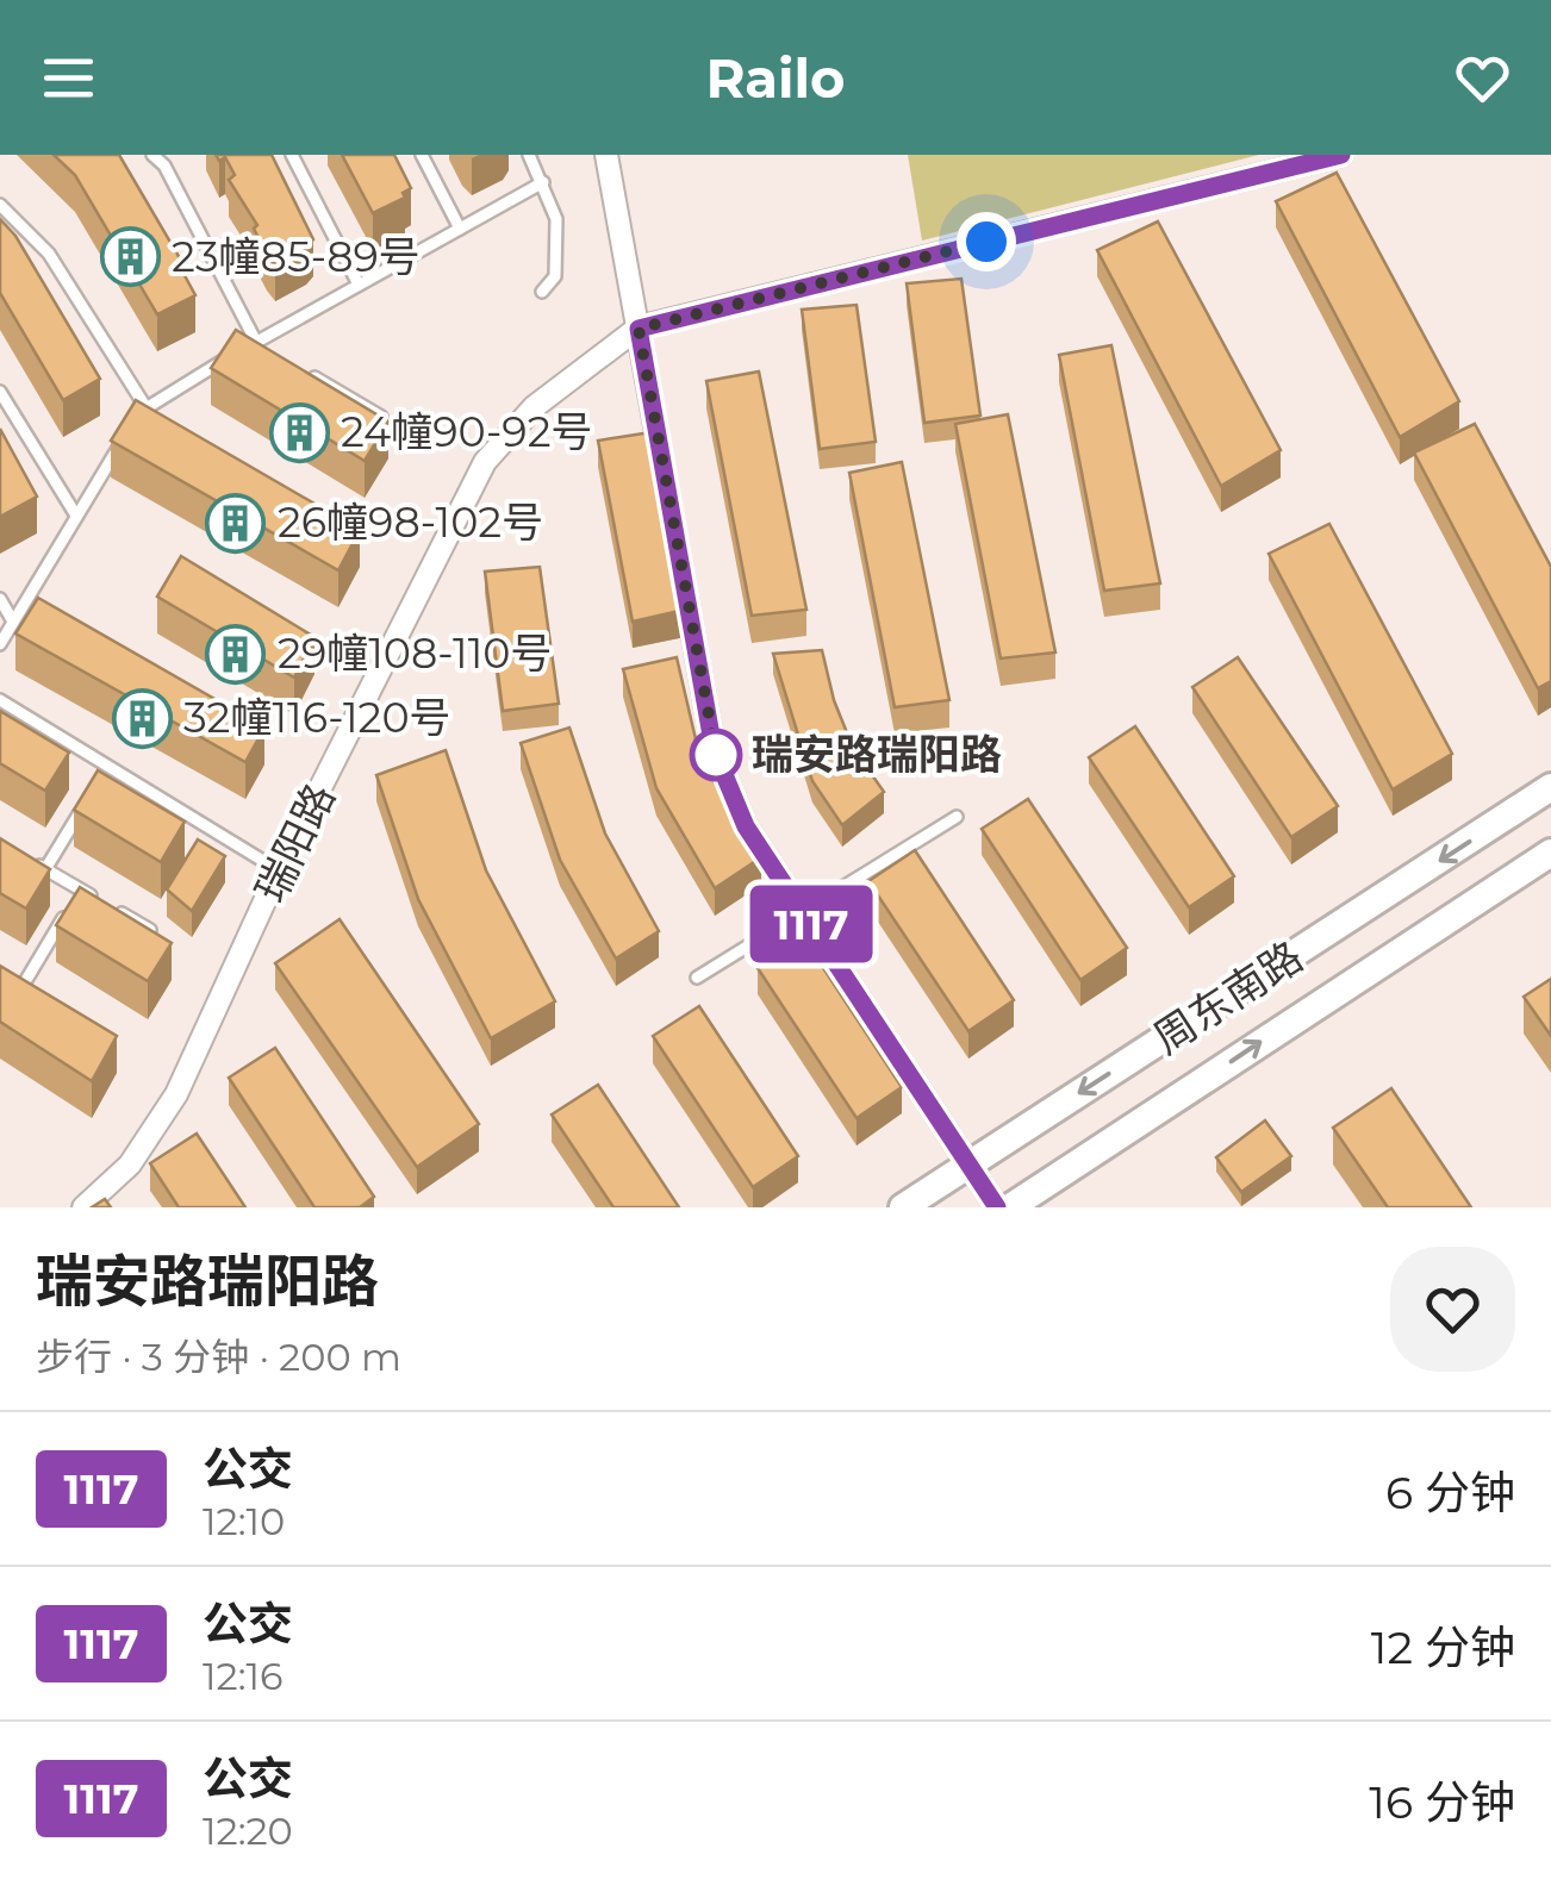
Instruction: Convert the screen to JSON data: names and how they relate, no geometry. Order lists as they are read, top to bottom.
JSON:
{
  "streets": {
    "street": ["瑞阳路", "周东南路"]
  },
  "places": {
    "building": [
      "23幢85-89号",
      "24幢90-92号",
      "26幢98-102号",
      "29幢108-110号",
      "32幢116-120号"
    ],
    "other": ["瑞安路瑞阳路"]
  },
  "lines": ["bus line 1117"],
  "page": {
    "header": "Railo",
    "on_map": "1117",
    "heading": ["瑞安路瑞阳路", "步行 · 3 分钟 · 200 m"],
    "list": [
      {
        "mark": "1117",
        "name": "公交",
        "note": "12:10",
        "value": "6 分钟"
      },
      {
        "mark": "1117",
        "name": "公交",
        "note": "12:16",
        "value": "12 分钟"
      },
      {
        "mark": "1117",
        "name": "公交",
        "note": "12:20",
        "value": "16 分钟"
      }
    ]
  }
}
